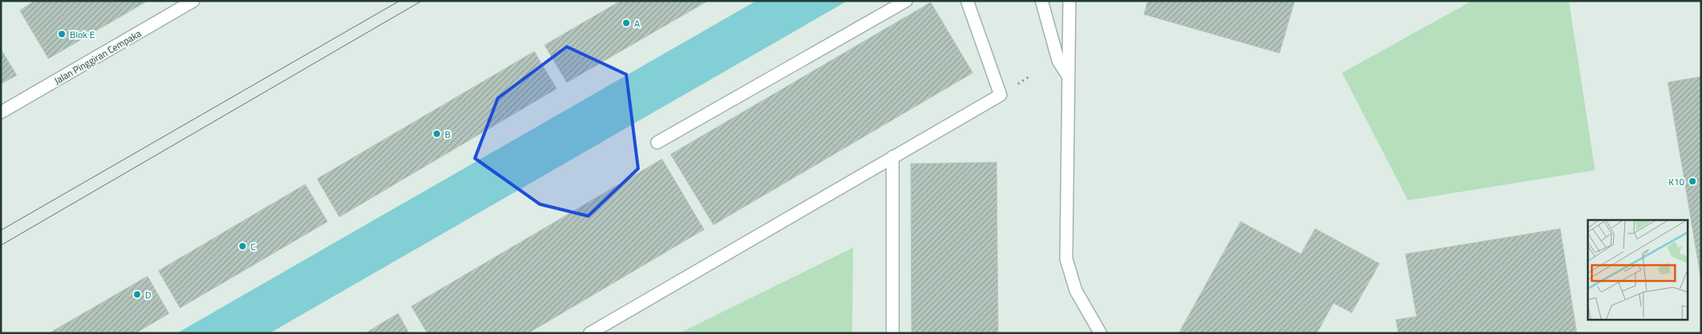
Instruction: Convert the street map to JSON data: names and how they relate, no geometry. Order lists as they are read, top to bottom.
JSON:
{
  "streets": {
    "street": ["Jalan Pinggiran Cempaka"]
  },
  "places": [
    "A",
    "Blok E",
    "B",
    "K10",
    "C",
    "D"
  ]
}
